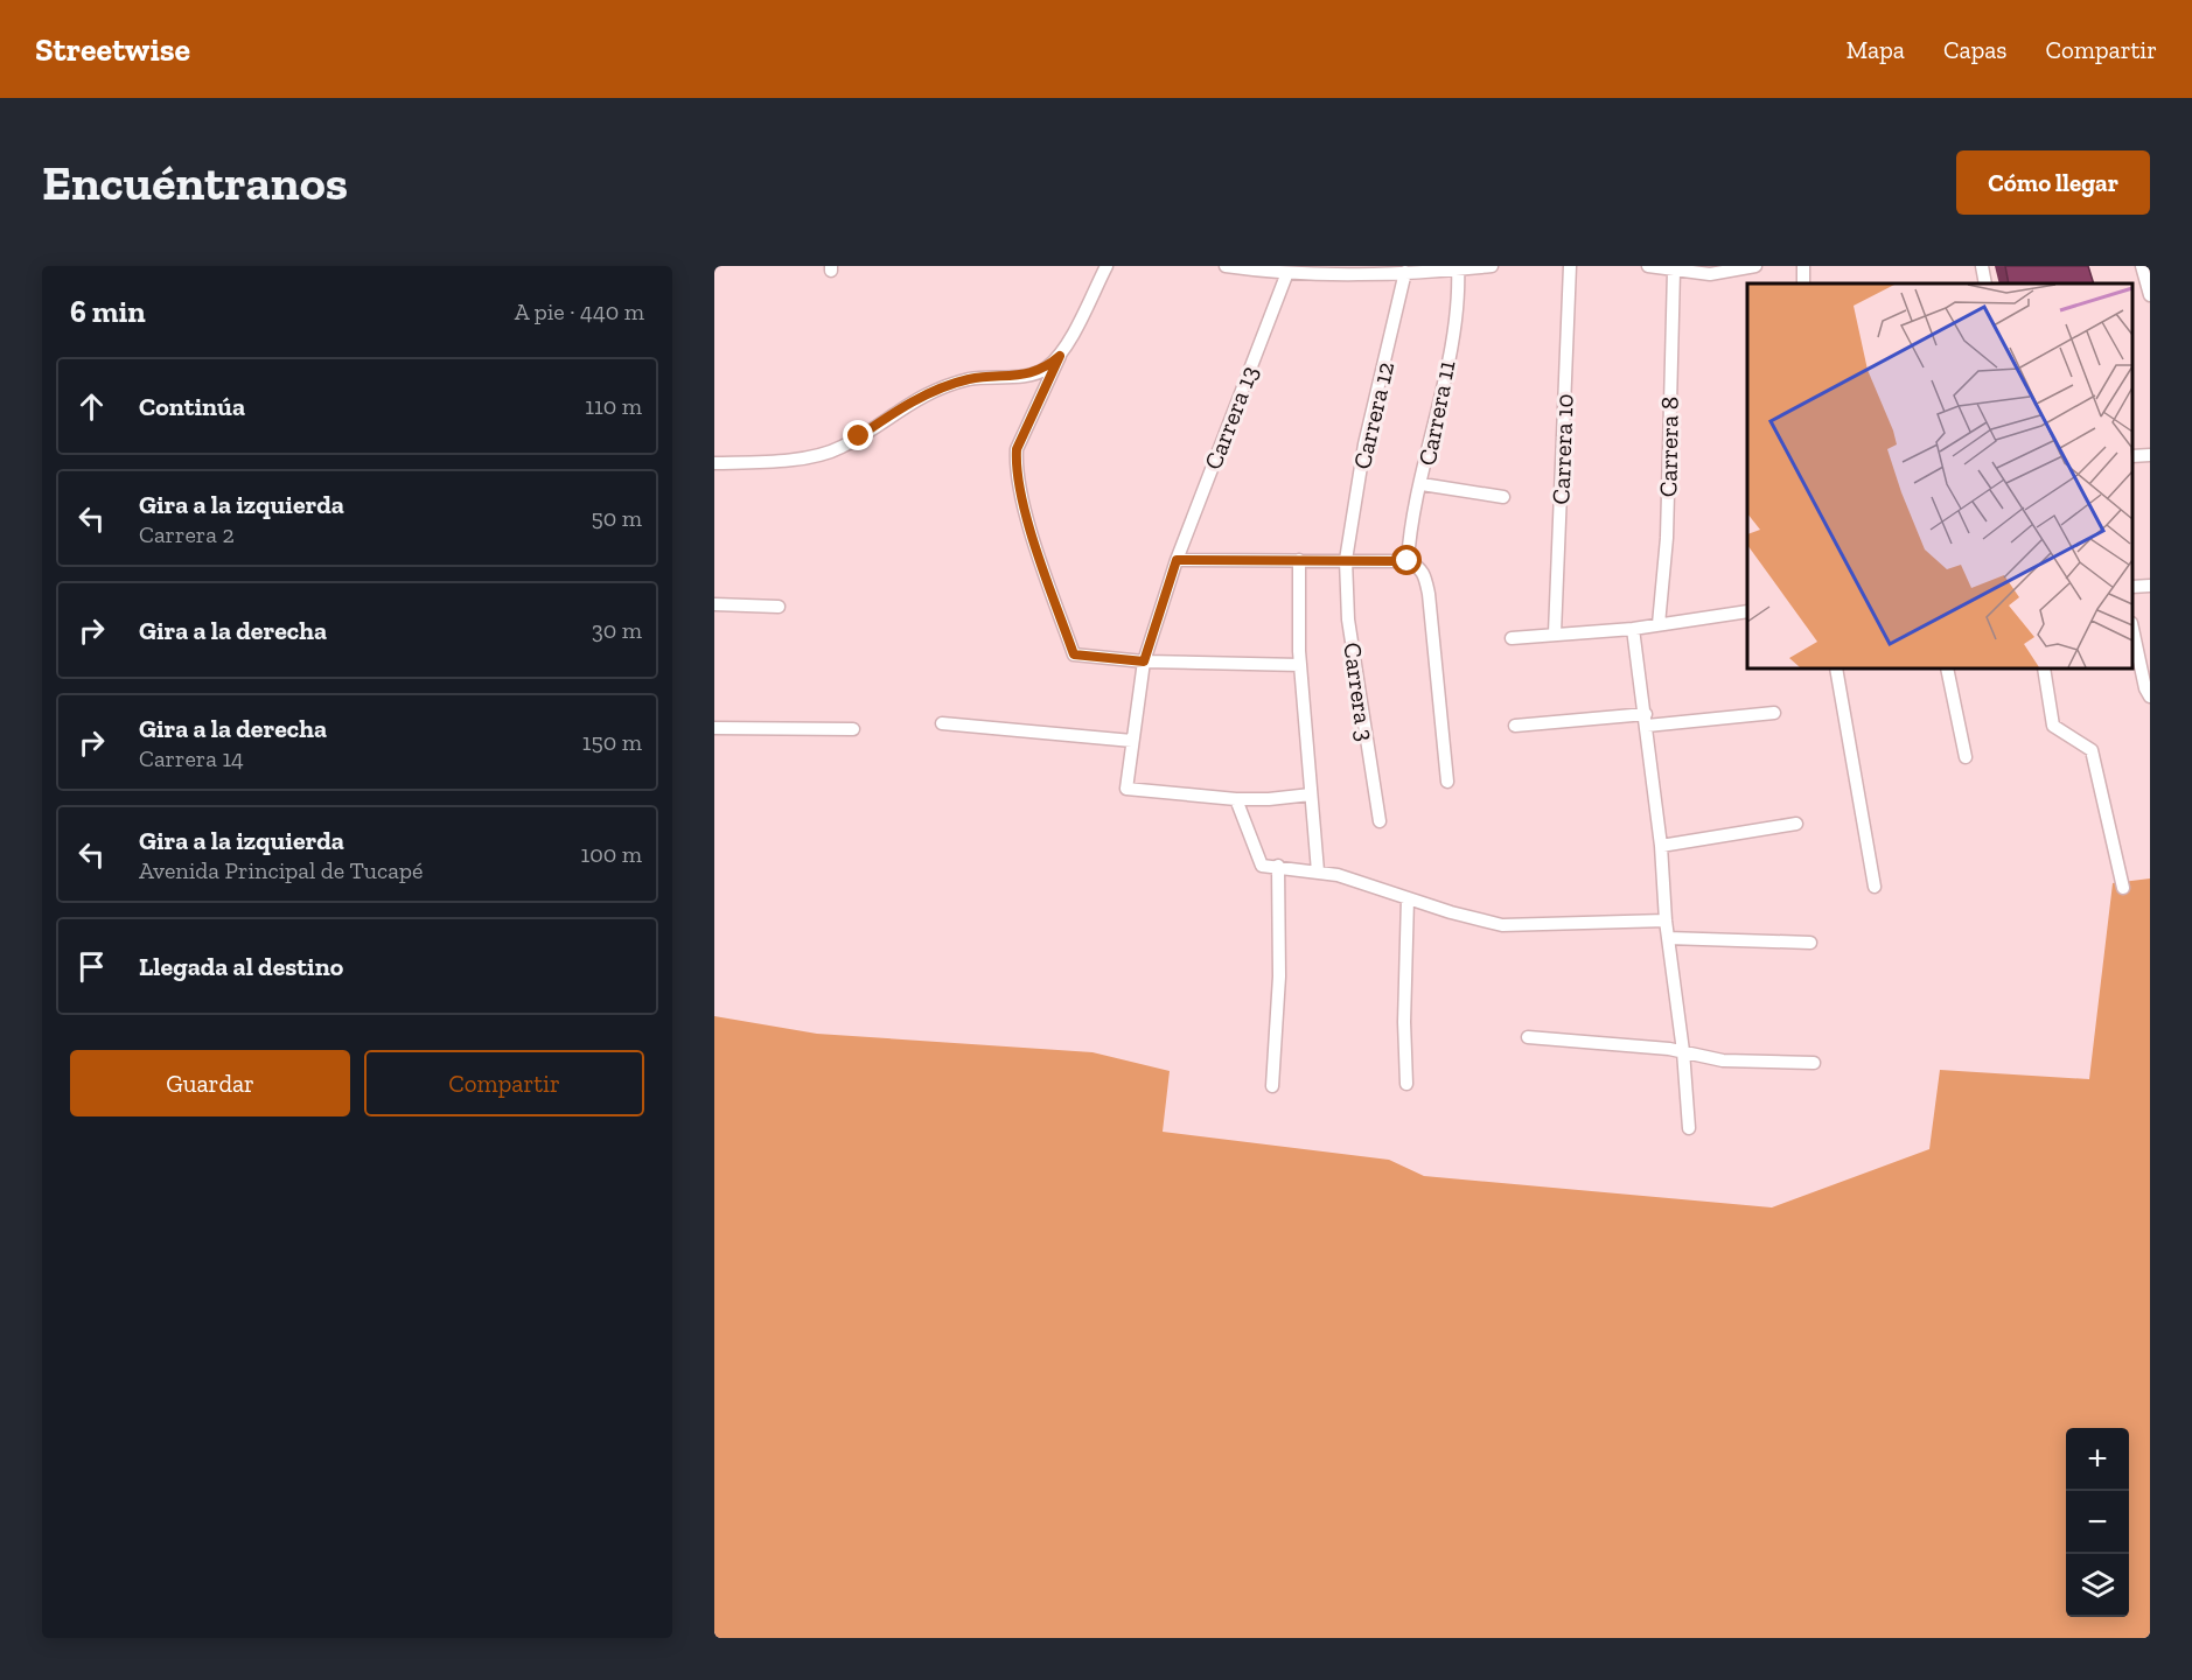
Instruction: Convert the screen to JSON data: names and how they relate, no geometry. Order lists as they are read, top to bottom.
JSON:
{
  "streets": {
    "street": [
      "Carrera 11",
      "Carrera 12",
      "Carrera 13",
      "Carrera 8",
      "Carrera 10",
      "Carrera 3"
    ]
  },
  "crossings": [
    ["Carrera 12", "Carrera 3"]
  ],
  "page": {
    "header": "Streetwise",
    "nav": ["Mapa", "Capas", "Compartir"],
    "buttons": [
      "Cómo llegar",
      ["Guardar", "Compartir"]
    ],
    "title": "Encuéntranos",
    "heading": ["6 min", "A pie · 440 m"],
    "list": [
      ["Continúa", "110 m"],
      ["Gira a la izquierda", "Carrera 2", "50 m"],
      ["Gira a la derecha", "30 m"],
      ["Gira a la derecha", "Carrera 14", "150 m"],
      ["Gira a la izquierda", "Avenida Principal de Tucapé", "100 m"],
      "Llegada al destino"
    ],
    "map_buttons": ["+", "−"]
  }
}
